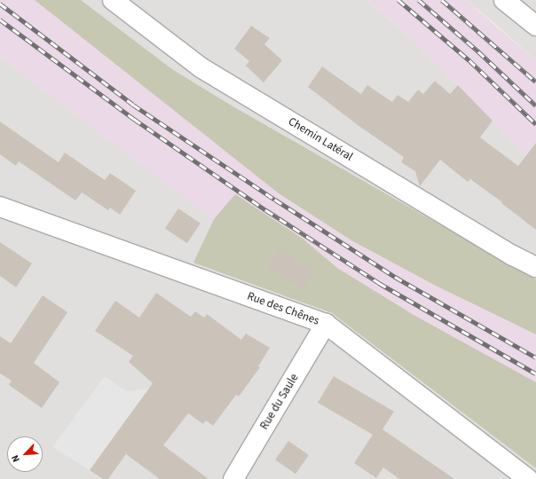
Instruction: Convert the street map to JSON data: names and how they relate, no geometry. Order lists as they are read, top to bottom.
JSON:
{
  "streets": {
    "street": ["Chemin Latéral", "Rue des Chênes", "Rue du Saule"]
  },
  "crossings": [
    ["Rue des Chênes", "Rue du Saule"]
  ],
  "north": "bottom left"
}
